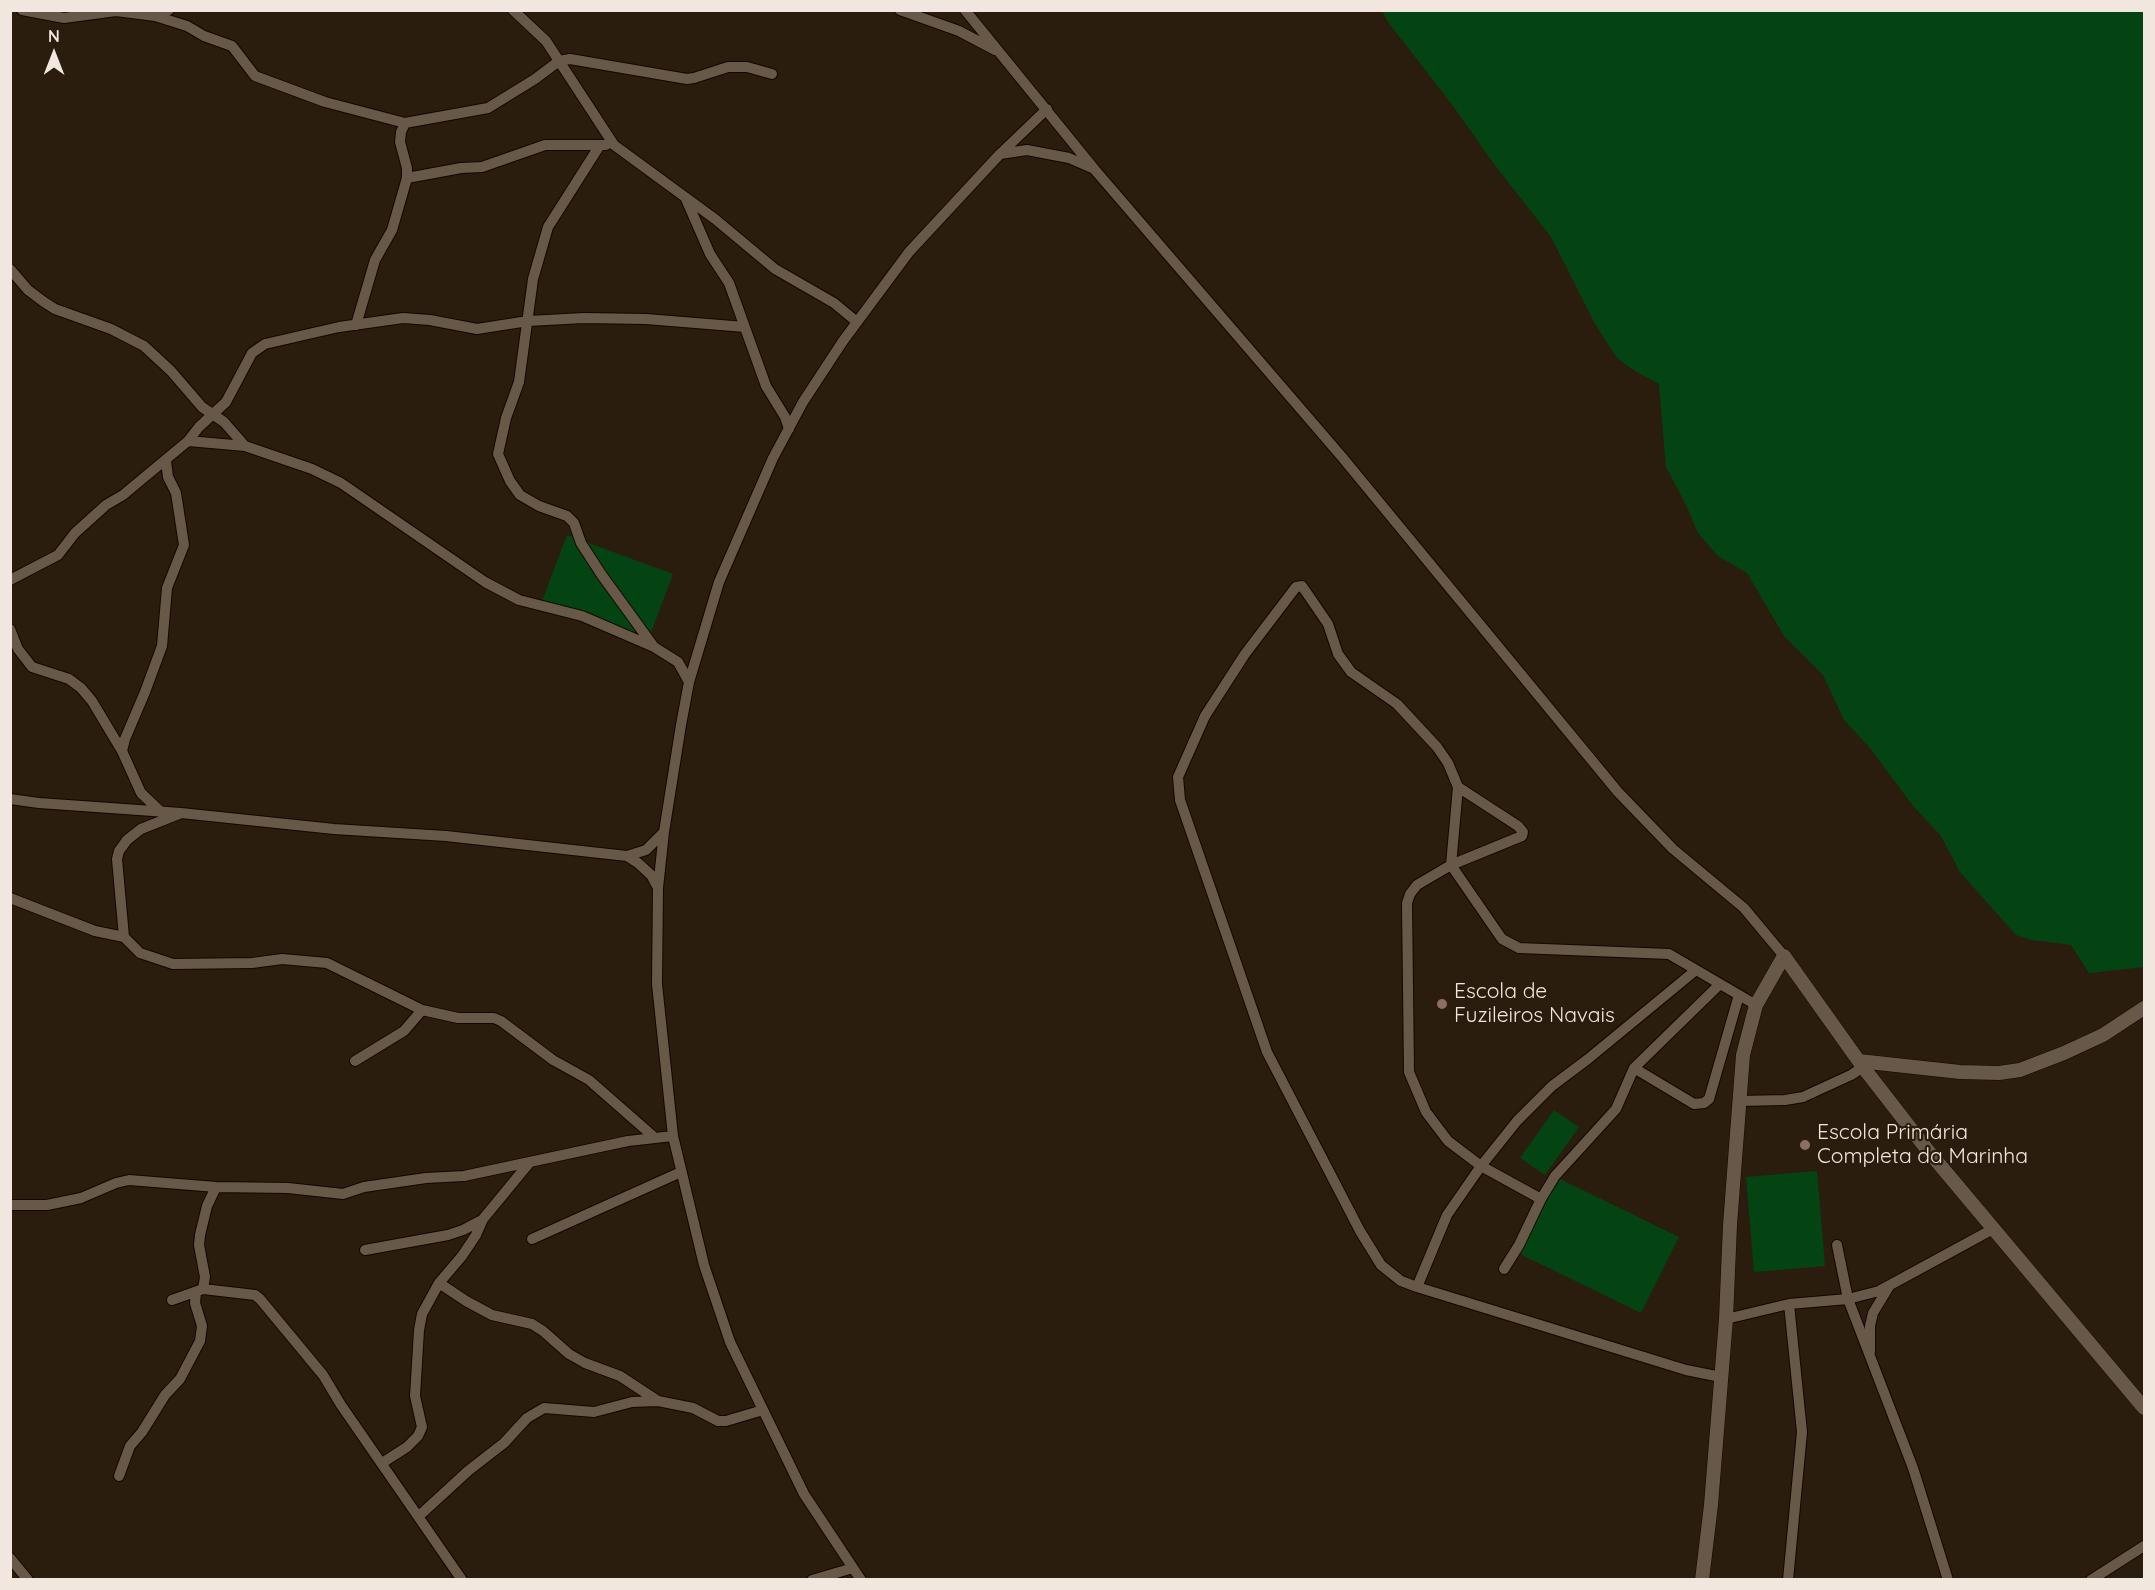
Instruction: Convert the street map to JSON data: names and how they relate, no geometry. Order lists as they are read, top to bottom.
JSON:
{
  "places": ["Escola de Fuzileiros Navais", "Escola Primária Completa da Marinha"],
  "north": "top"
}
